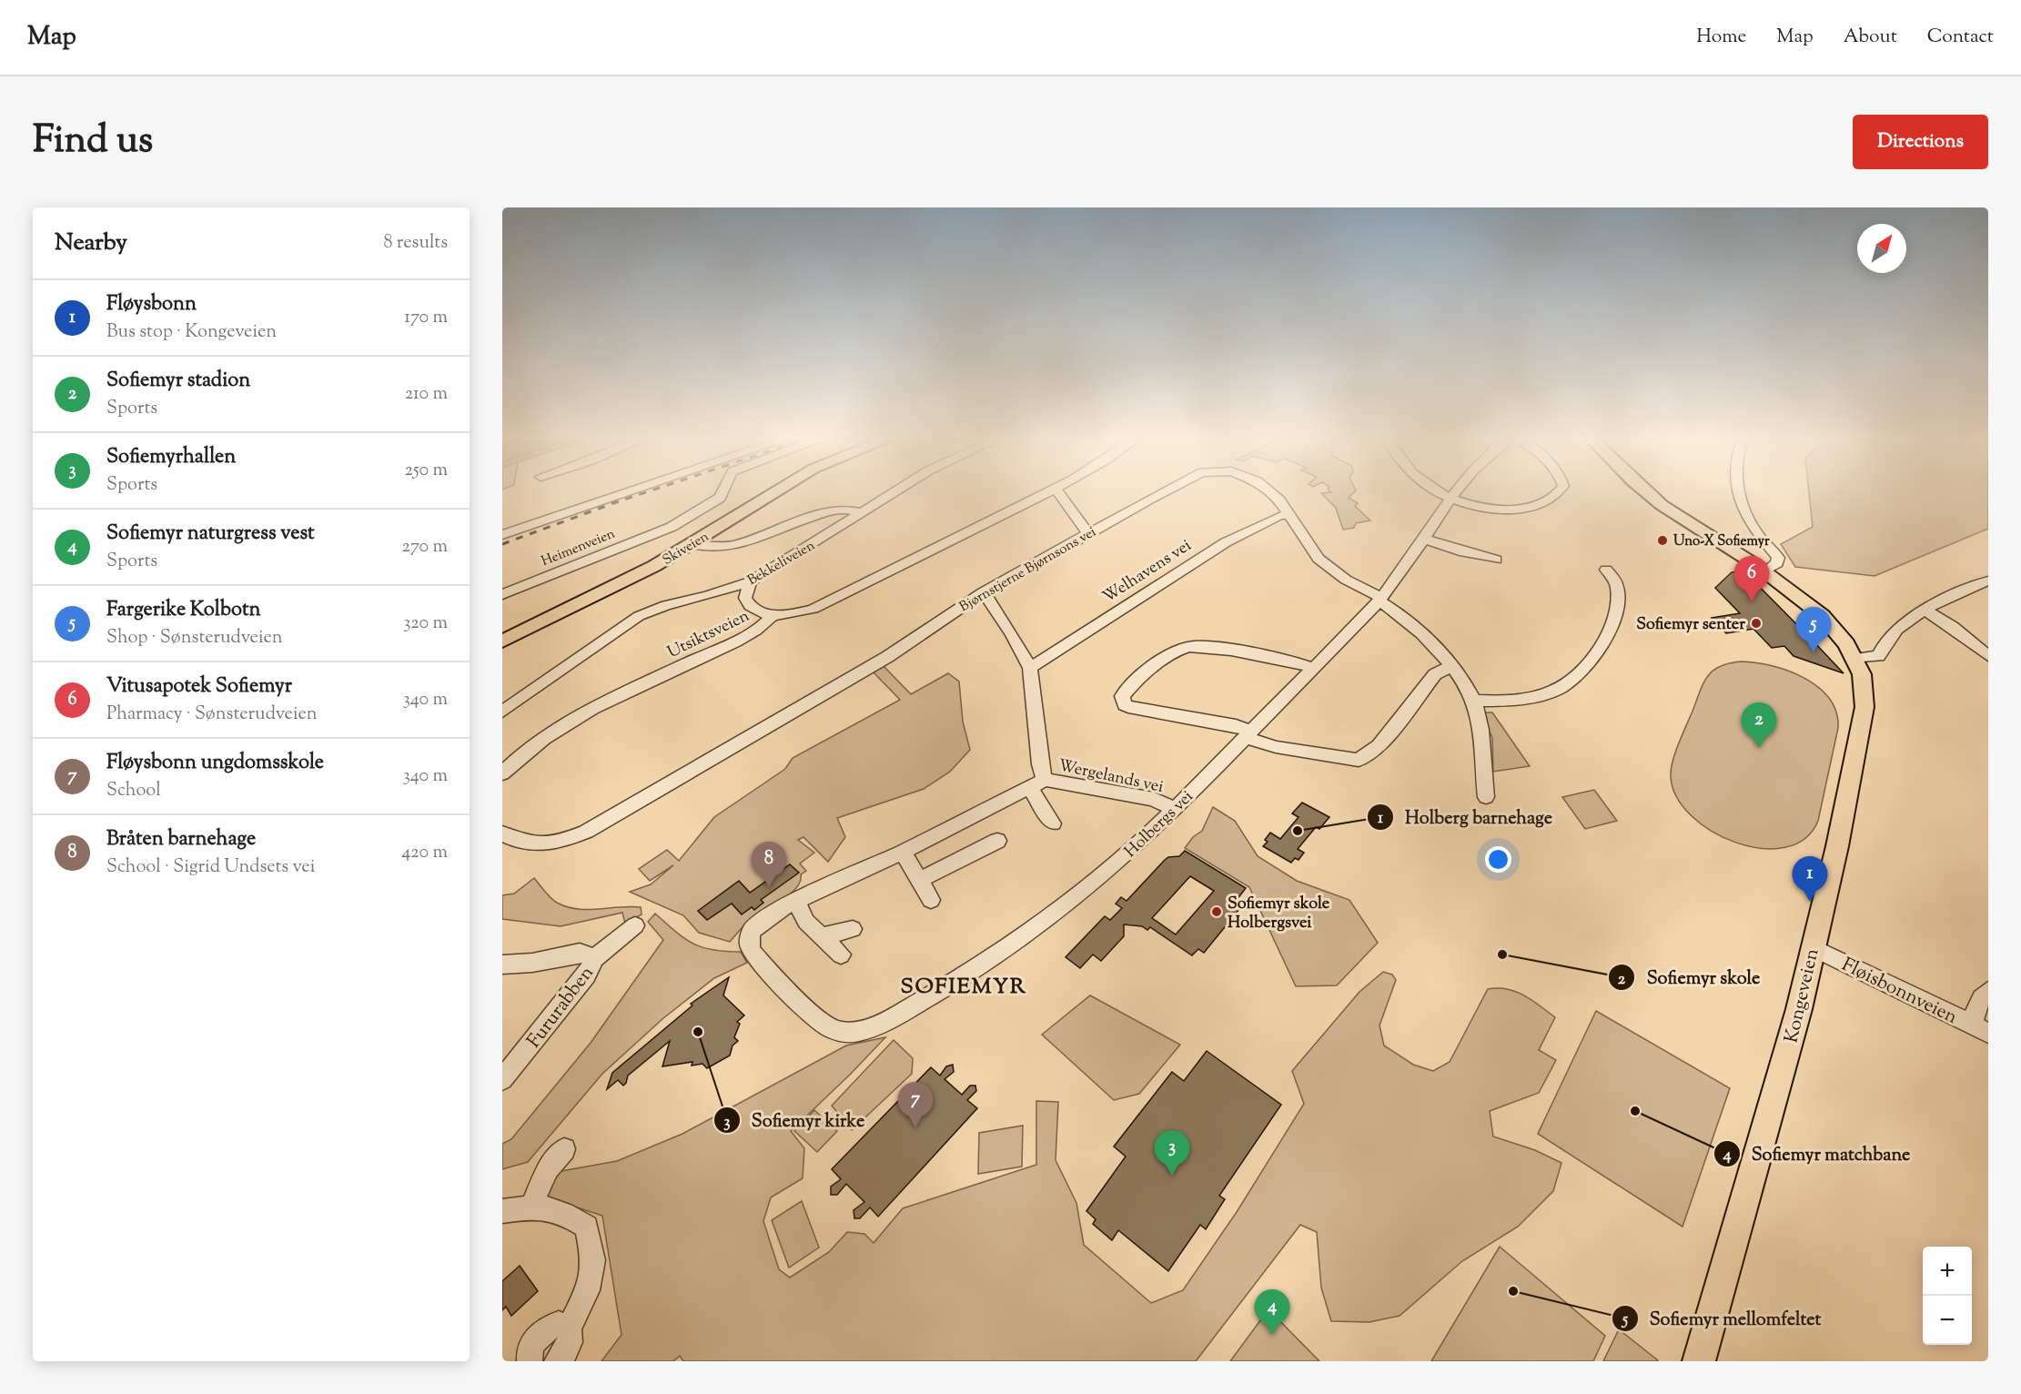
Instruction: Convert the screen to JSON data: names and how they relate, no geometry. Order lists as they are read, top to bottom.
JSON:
{
  "streets": {
    "main road": ["Skiveien", "Kongeveien"],
    "street": [
      "Heimenveien",
      "Bekkeliveien",
      "Bjørnstjerne Bjørnsons vei",
      "Welhavens vei",
      "Utsiktsveien",
      "Wergelands vei",
      "Holbergs vei",
      "Fløisbonnveien",
      "Fururabben"
    ]
  },
  "crossings": [
    ["Bjørnstjerne Bjørnsons vei", "Welhavens vei"],
    ["Bjørnstjerne Bjørnsons vei", "Wergelands vei"],
    ["Bjørnstjerne Bjørnsons vei", "Holbergs vei"],
    ["Welhavens vei", "Wergelands vei"],
    ["Wergelands vei", "Holbergs vei"],
    ["Fløisbonnveien", "Kongeveien"]
  ],
  "districts": ["SOFIEMYR"],
  "places": [
    "Uno-X Sofiemyr",
    "Sofiemyr senter",
    "Holberg barnehage",
    "Sofiemyr skole Holbergsvei",
    "Sofiemyr skole",
    "Sofiemyr kirke",
    "Sofiemyr matchbane",
    "Sofiemyr mellomfeltet"
  ],
  "north": "top right",
  "page": {
    "header": "Map",
    "nav": [
      "Home",
      "Map",
      "About",
      "Contact"
    ],
    "title": "Find us",
    "buttons": "Directions",
    "heading": ["Nearby", "8 results"],
    "list": [
      {
        "mark": "1",
        "name": "Fløysbonn",
        "note": "Bus stop · Kongeveien",
        "value": "170 m"
      },
      {
        "mark": "2",
        "name": "Sofiemyr stadion",
        "note": "Sports",
        "value": "210 m"
      },
      {
        "mark": "3",
        "name": "Sofiemyrhallen",
        "note": "Sports",
        "value": "250 m"
      },
      {
        "mark": "4",
        "name": "Sofiemyr naturgress vest",
        "note": "Sports",
        "value": "270 m"
      },
      {
        "mark": "5",
        "name": "Fargerike Kolbotn",
        "note": "Shop · Sønsterudveien",
        "value": "320 m"
      },
      {
        "mark": "6",
        "name": "Vitusapotek Sofiemyr",
        "note": "Pharmacy · Sønsterudveien",
        "value": "340 m"
      },
      {
        "mark": "7",
        "name": "Fløysbonn ungdomsskole",
        "note": "School",
        "value": "340 m"
      },
      {
        "mark": "8",
        "name": "Bråten barnehage",
        "note": "School · Sigrid Undsets vei",
        "value": "420 m"
      }
    ],
    "pins": [
      "6",
      "5",
      "2",
      "8",
      "1",
      "7",
      "3",
      "4"
    ],
    "map_buttons": ["+", "−"]
  }
}
